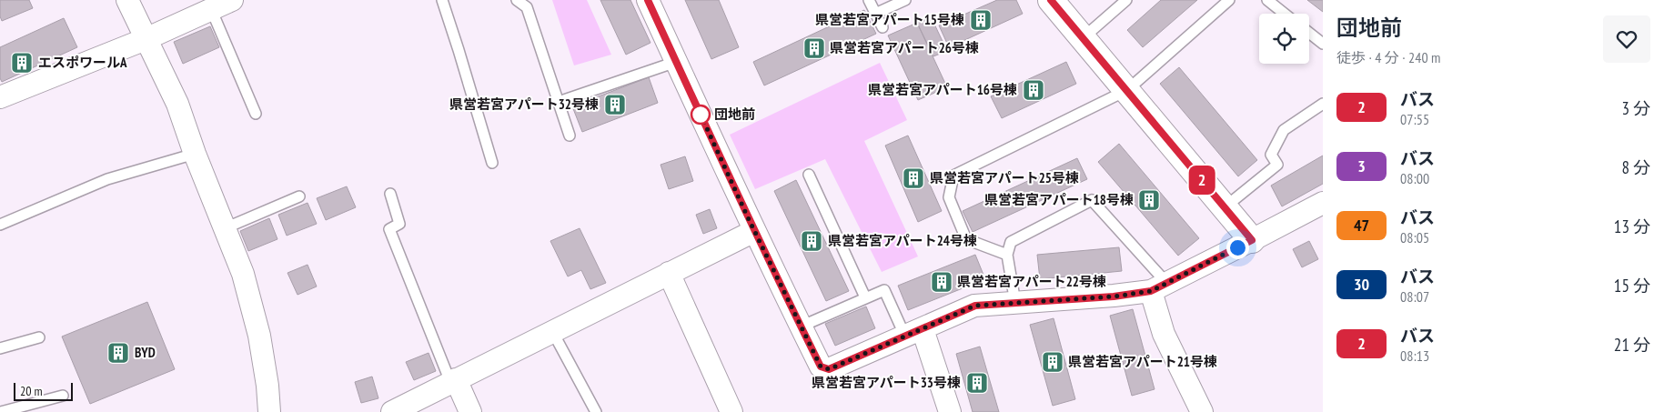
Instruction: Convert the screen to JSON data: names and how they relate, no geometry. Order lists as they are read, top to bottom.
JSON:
{
  "places": {
    "building": [
      "県営若宮アパート15号棟",
      "県営若宮アパート26号棟",
      "エスポワールA",
      "県営若宮アパート16号棟",
      "県営若宮アパート32号棟",
      "県営若宮アパート25号棟",
      "県営若宮アパート18号棟",
      "県営若宮アパート24号棟",
      "県営若宮アパート22号棟",
      "BYD",
      "県営若宮アパート21号棟",
      "県営若宮アパート33号棟"
    ],
    "other": ["団地前"]
  },
  "lines": ["bus line 2"],
  "scale_bar": "20 m",
  "page": {
    "on_map": "2",
    "heading": ["団地前", "徒歩 · 4 分 · 240 m"],
    "list": [
      {
        "mark": "2",
        "name": "バス",
        "note": "07:55",
        "value": "3 分"
      },
      {
        "mark": "3",
        "name": "バス",
        "note": "08:00",
        "value": "8 分"
      },
      {
        "mark": "47",
        "name": "バス",
        "note": "08:05",
        "value": "13 分"
      },
      {
        "mark": "30",
        "name": "バス",
        "note": "08:07",
        "value": "15 分"
      },
      {
        "mark": "2",
        "name": "バス",
        "note": "08:13",
        "value": "21 分"
      }
    ],
    "scale": "20 m"
  }
}
